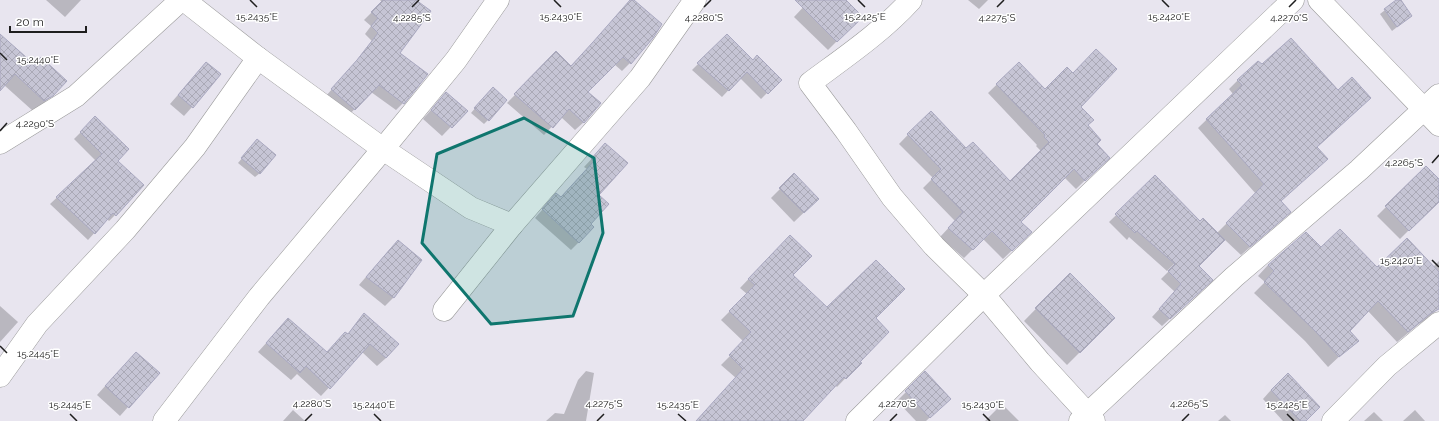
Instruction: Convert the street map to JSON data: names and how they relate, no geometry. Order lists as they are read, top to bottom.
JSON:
{
  "scale_bar": "20 m",
  "coordinates": [
    "15.2435°E",
    "15.2430°E",
    "15.2425°E",
    "15.2420°E",
    "4.2285°S",
    "4.2280°S",
    "4.2275°S",
    "4.2270°S",
    "15.2440°E",
    "4.2290°S",
    "4.2265°S",
    "15.2445°E"
  ]
}
